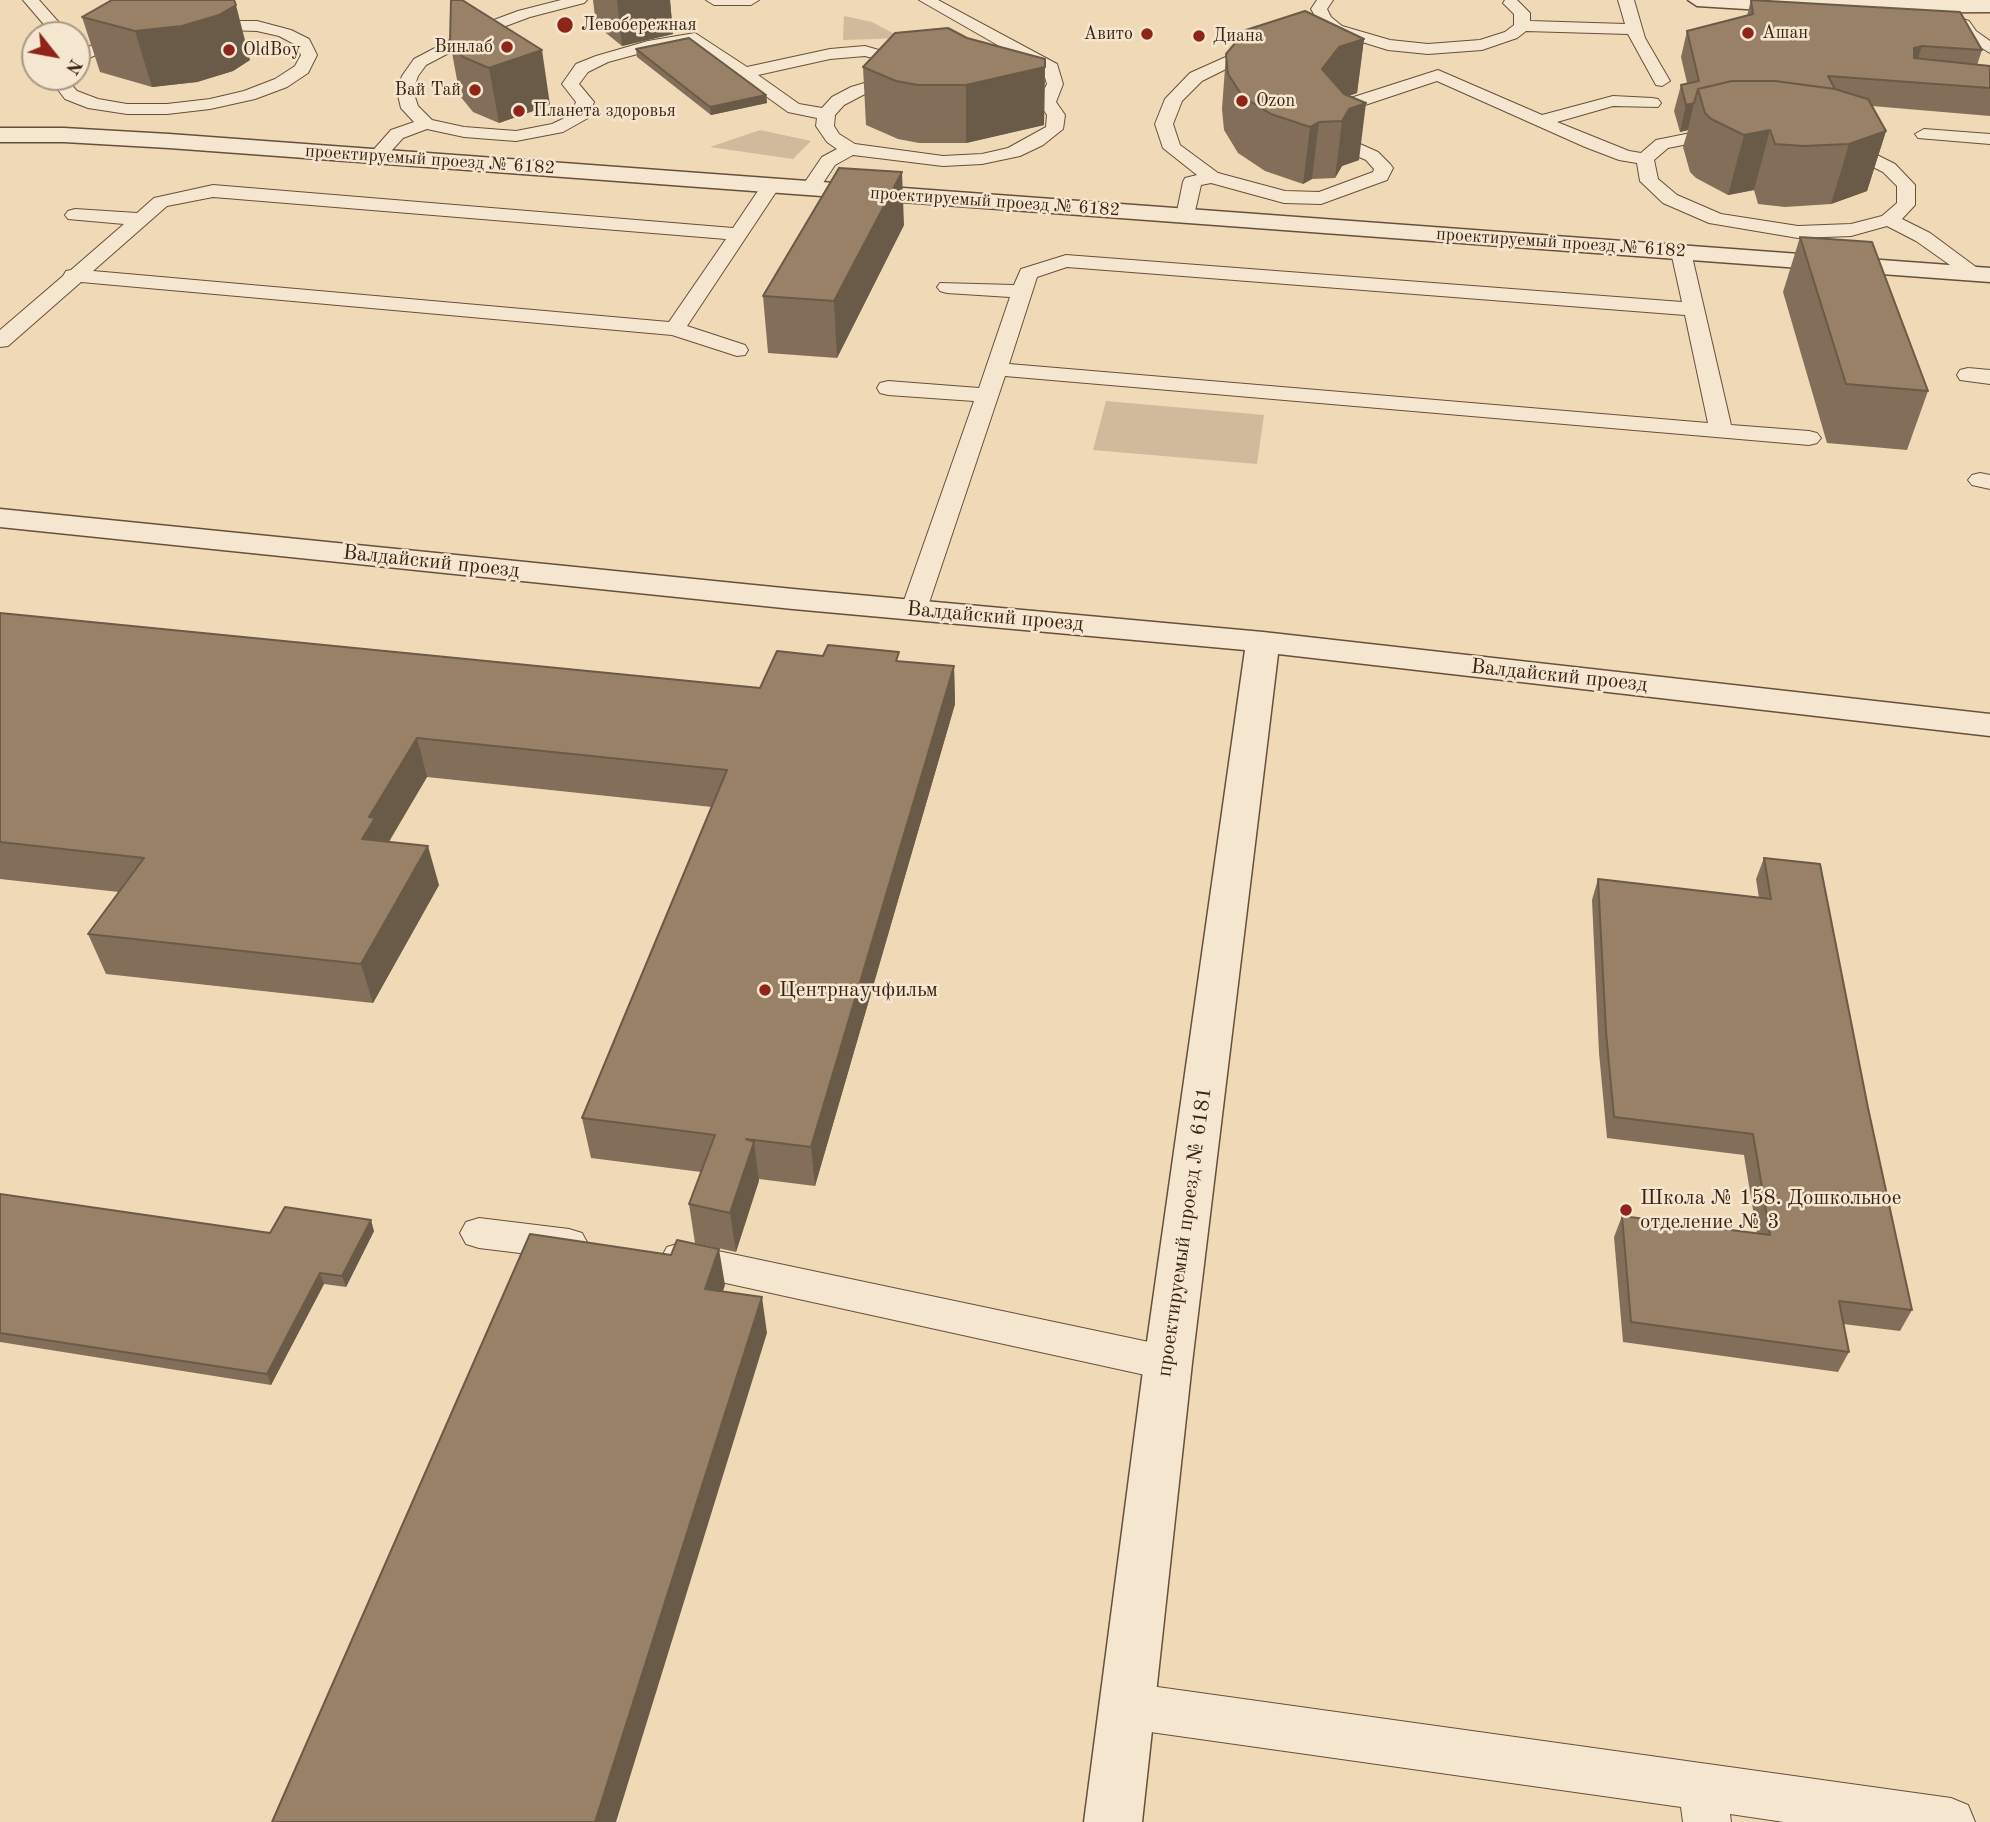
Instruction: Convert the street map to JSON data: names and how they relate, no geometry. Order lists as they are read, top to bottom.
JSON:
{
  "streets": {
    "street": ["проектируемый проезд № 6182", "Валдайский проезд", "проектируемый проезд № 6181"]
  },
  "crossings": [
    ["Валдайский проезд", "проектируемый проезд № 6181"]
  ],
  "places": [
    "Левобережная",
    "Ашан",
    "Авито",
    "Диана",
    "Винлаб",
    "OldBoy",
    "Вай Тай",
    "Ozon",
    "Планета здоровья",
    "Центрнаучфильм",
    "Школа № 158. Дошкольное отделение № 3"
  ],
  "north": "bottom right"
}
